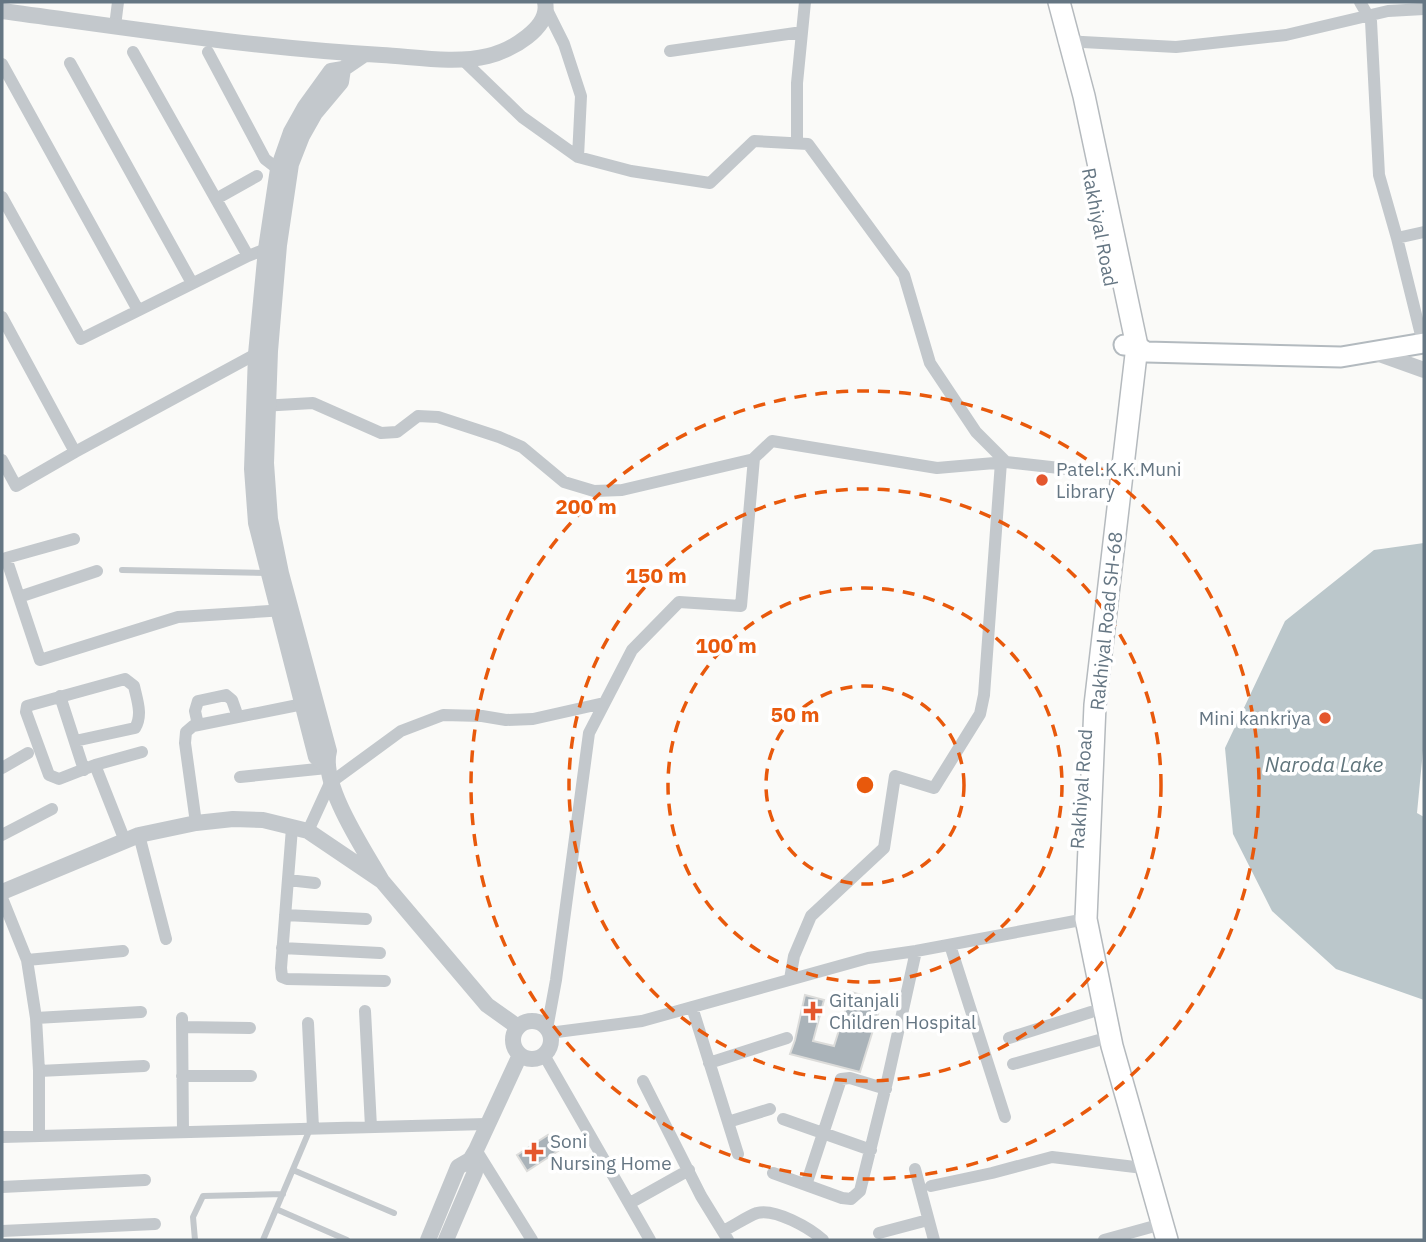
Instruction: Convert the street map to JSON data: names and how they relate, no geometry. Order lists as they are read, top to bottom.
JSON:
{
  "streets": {
    "main road": ["Rakhiyal Road"]
  },
  "water": ["Naroda Lake"],
  "places": {
    "other": ["Patel.K.K.Muni Library", "Mini kankriya"],
    "health": ["Gitanjali Children Hospital", "Soni Nursing Home"]
  },
  "rings": [
    "200 m",
    "150 m",
    "100 m",
    "50 m"
  ]
}
